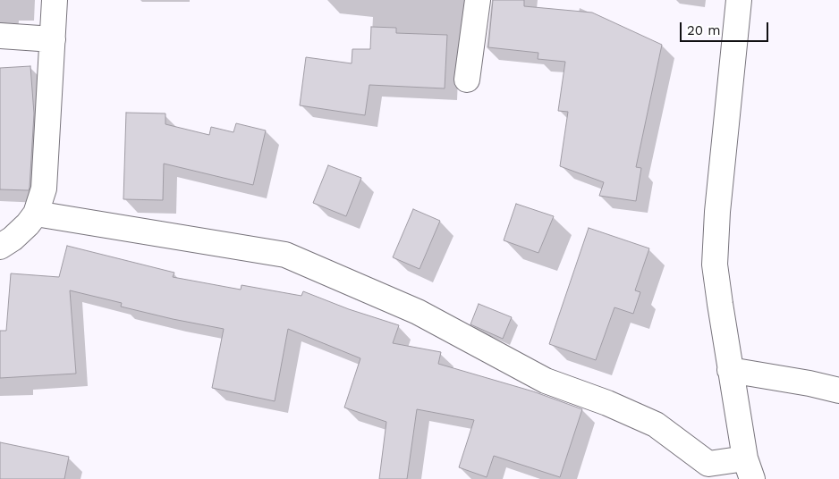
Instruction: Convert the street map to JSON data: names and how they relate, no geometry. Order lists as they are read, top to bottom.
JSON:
{
  "scale_bar": "20 m"
}
